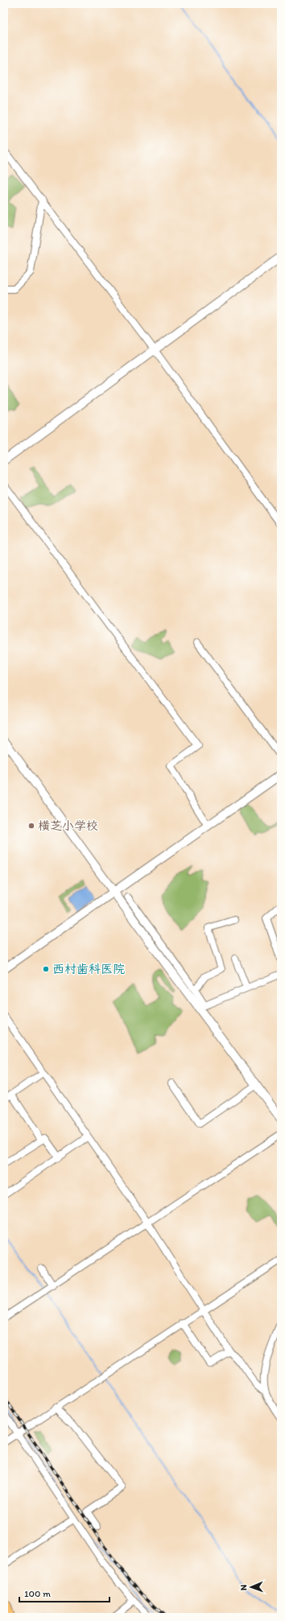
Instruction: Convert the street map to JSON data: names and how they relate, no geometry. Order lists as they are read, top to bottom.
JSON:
{
  "places": ["横芝小学校", "西村歯科医院"],
  "scale_bar": "100 m",
  "north": "left"
}
